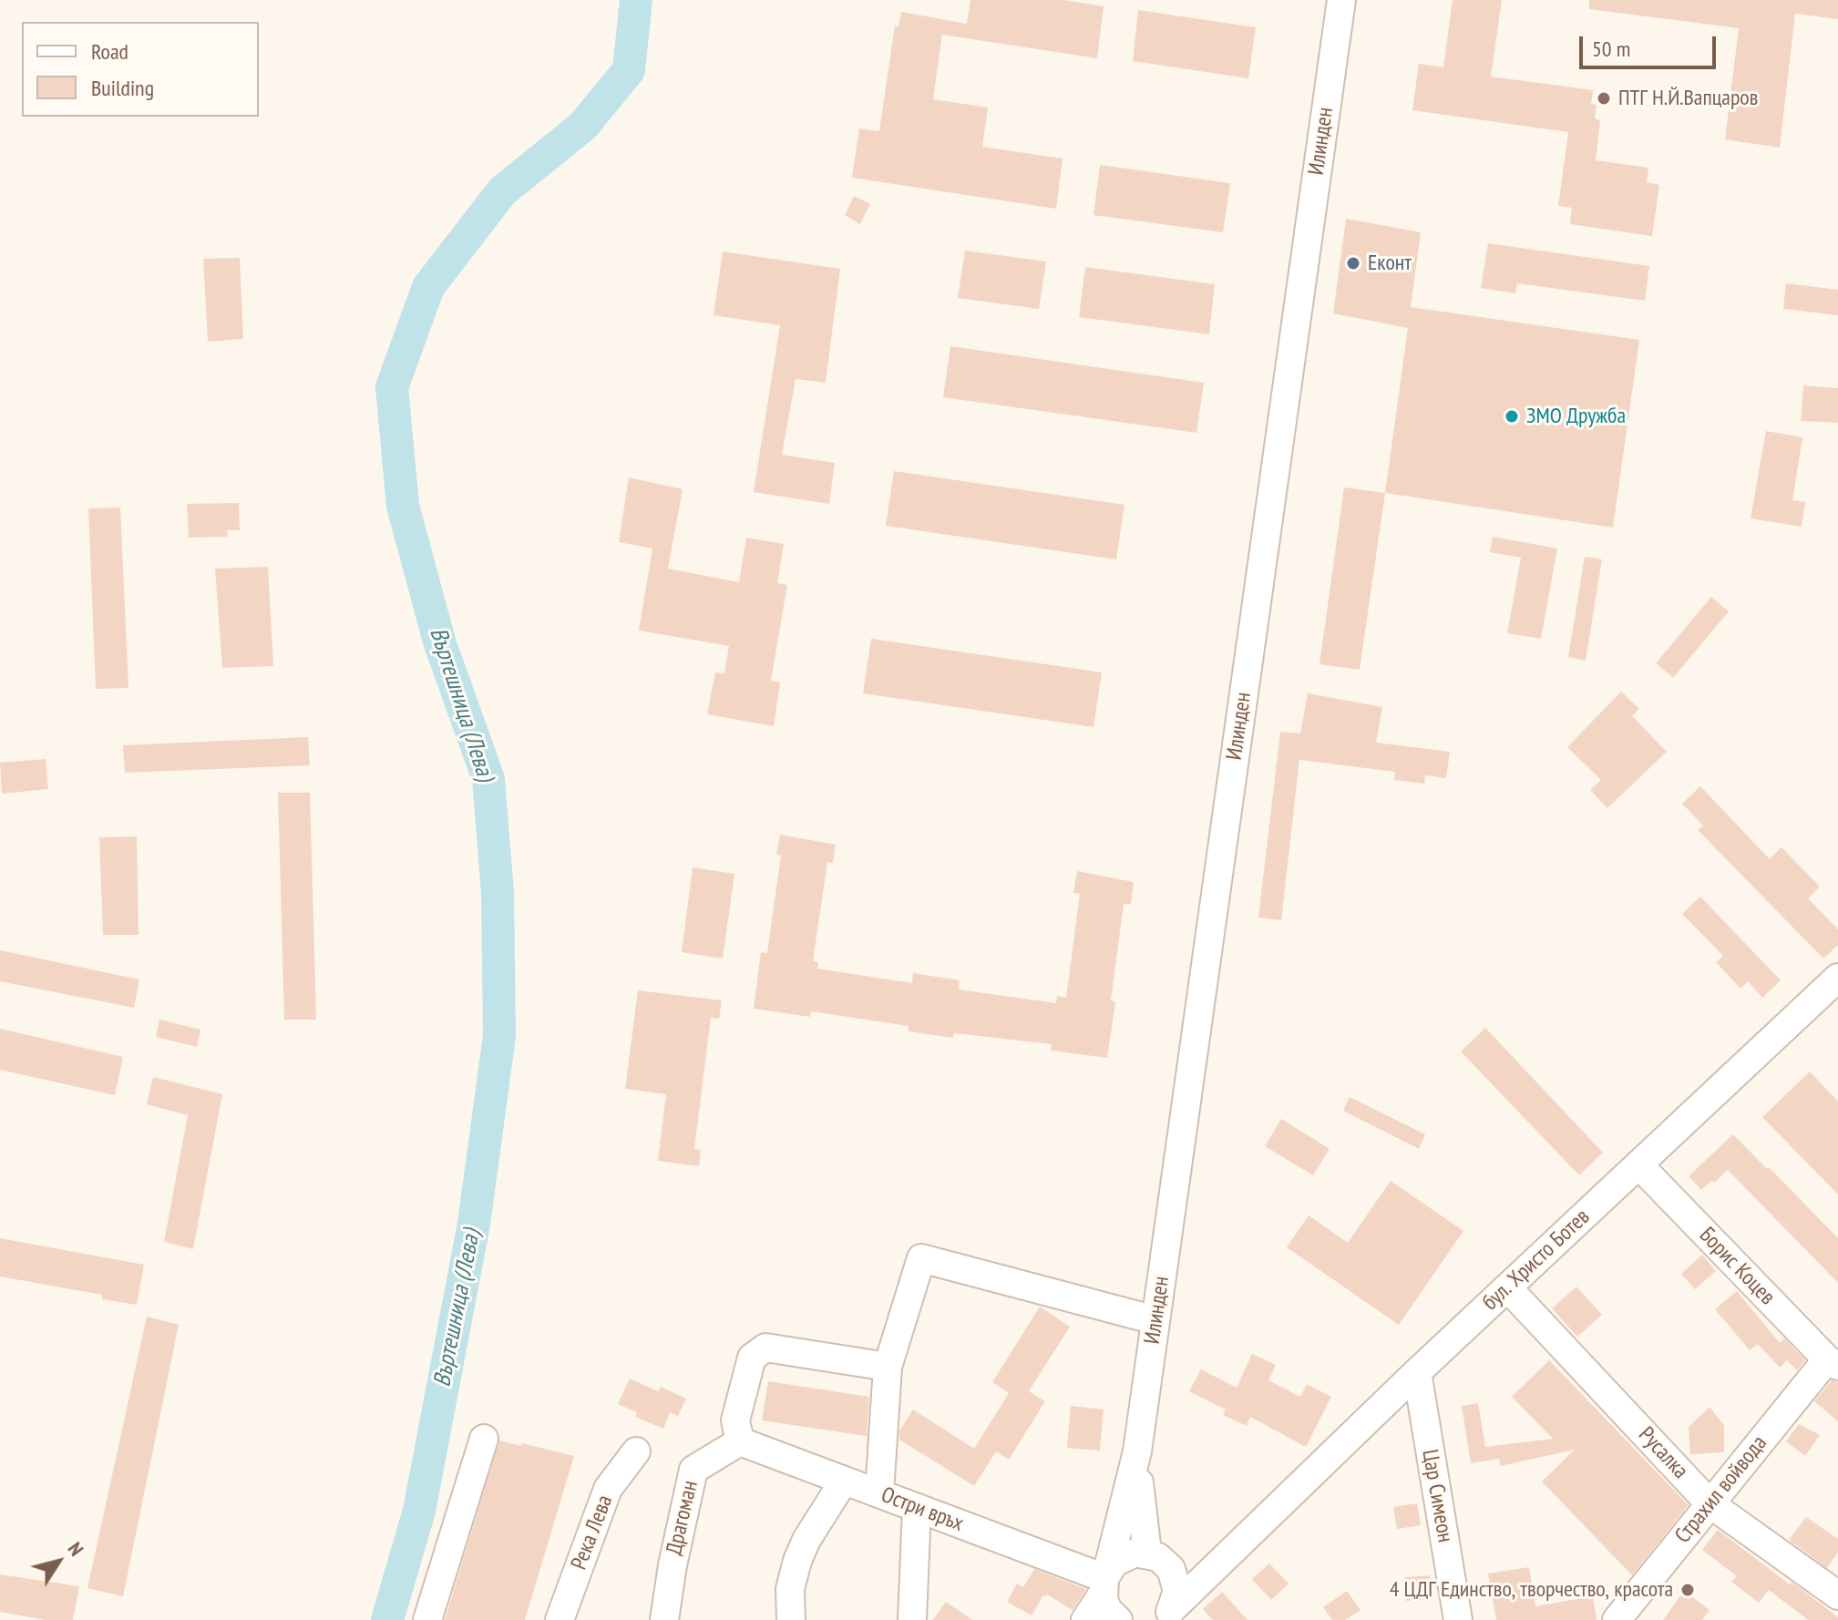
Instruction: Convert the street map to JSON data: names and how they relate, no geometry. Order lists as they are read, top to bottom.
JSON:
{
  "streets": {
    "street": [
      "Илинден",
      "бул. Христо Ботев",
      "Борис Коцев",
      "Русалка",
      "Страхил войвода",
      "Цар Симеон",
      "Остри връх",
      "Драгоман",
      "Река Лева"
    ]
  },
  "crossings": [
    ["Илинден", "бул. Христо Ботев"],
    ["Илинден", "Остри връх"],
    ["бул. Христо Ботев", "Борис Коцев"],
    ["бул. Христо Ботев", "Русалка"],
    ["бул. Христо Ботев", "Цар Симеон"],
    ["бул. Христо Ботев", "Остри връх"],
    ["Борис Коцев", "Страхил войвода"],
    ["Русалка", "Страхил войвода"],
    ["Остри връх", "Драгоман"]
  ],
  "water": ["Въртешница (Лева)"],
  "places": [
    "ПТГ Н.Й.Вапцаров",
    "Еконт",
    "ЗМО Дружба",
    "4 ЦДГ Единство, творчество, красота"
  ],
  "legend": ["Road", "Building"],
  "scale_bar": "50 m",
  "north": "top right"
}
